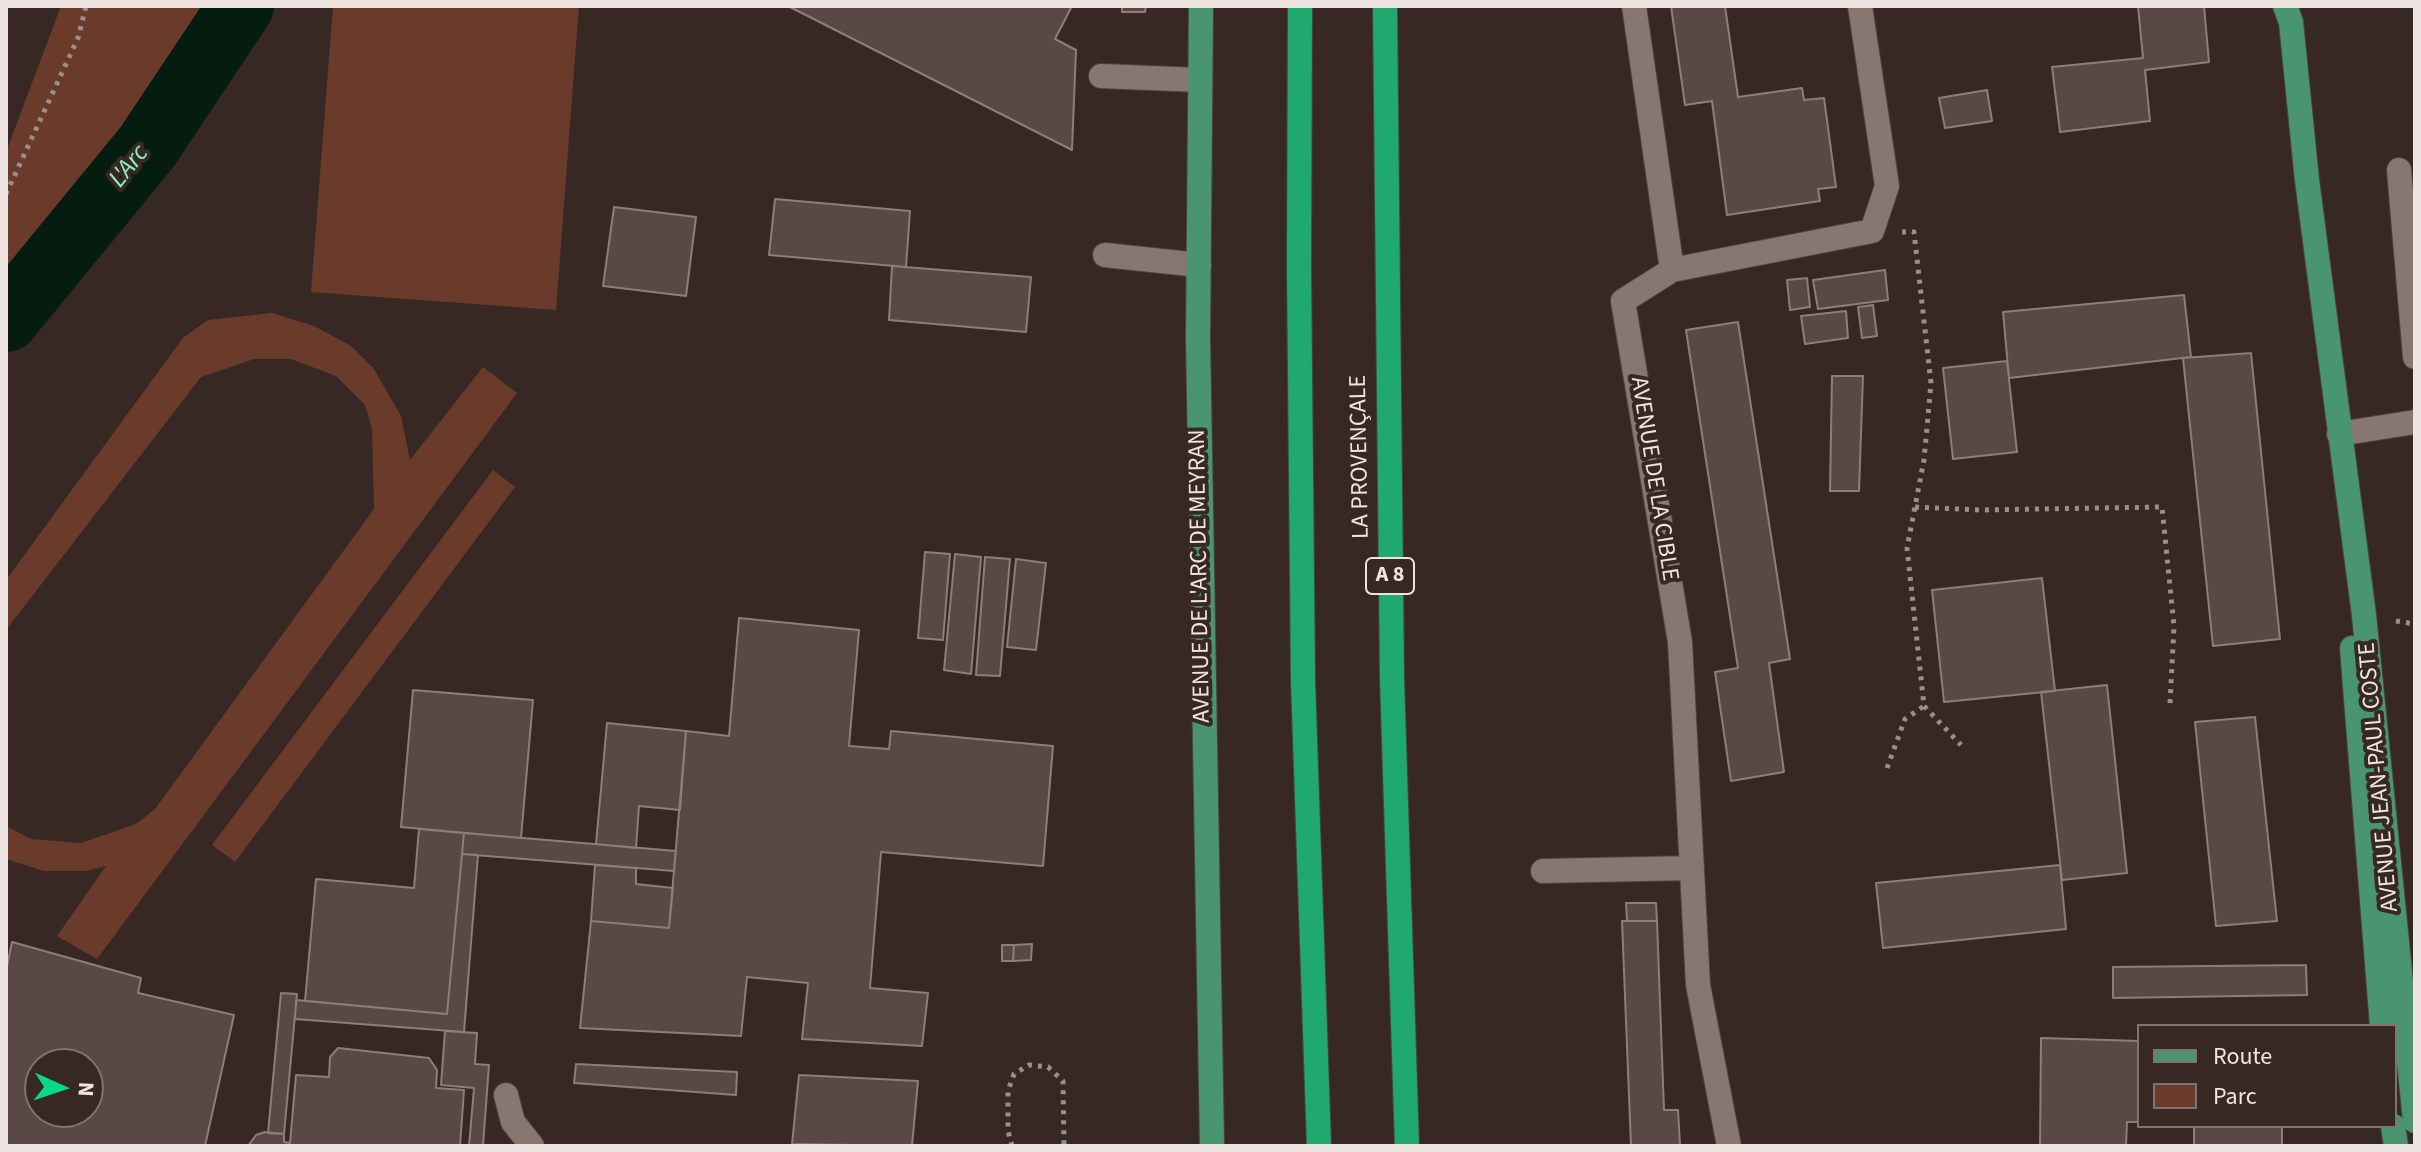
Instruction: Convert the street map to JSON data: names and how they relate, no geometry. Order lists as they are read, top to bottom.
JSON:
{
  "streets": {
    "highway": ["LA PROVENÇALE", "A 8"],
    "main road": ["AVENUE DE L'ARC DE MEYRAN", "AVENUE JEAN-PAUL COSTE"],
    "street": ["AVENUE DE LA CIBLE"]
  },
  "water": ["L'Arc"],
  "legend": ["Route", "Parc"],
  "north": "right"
}
